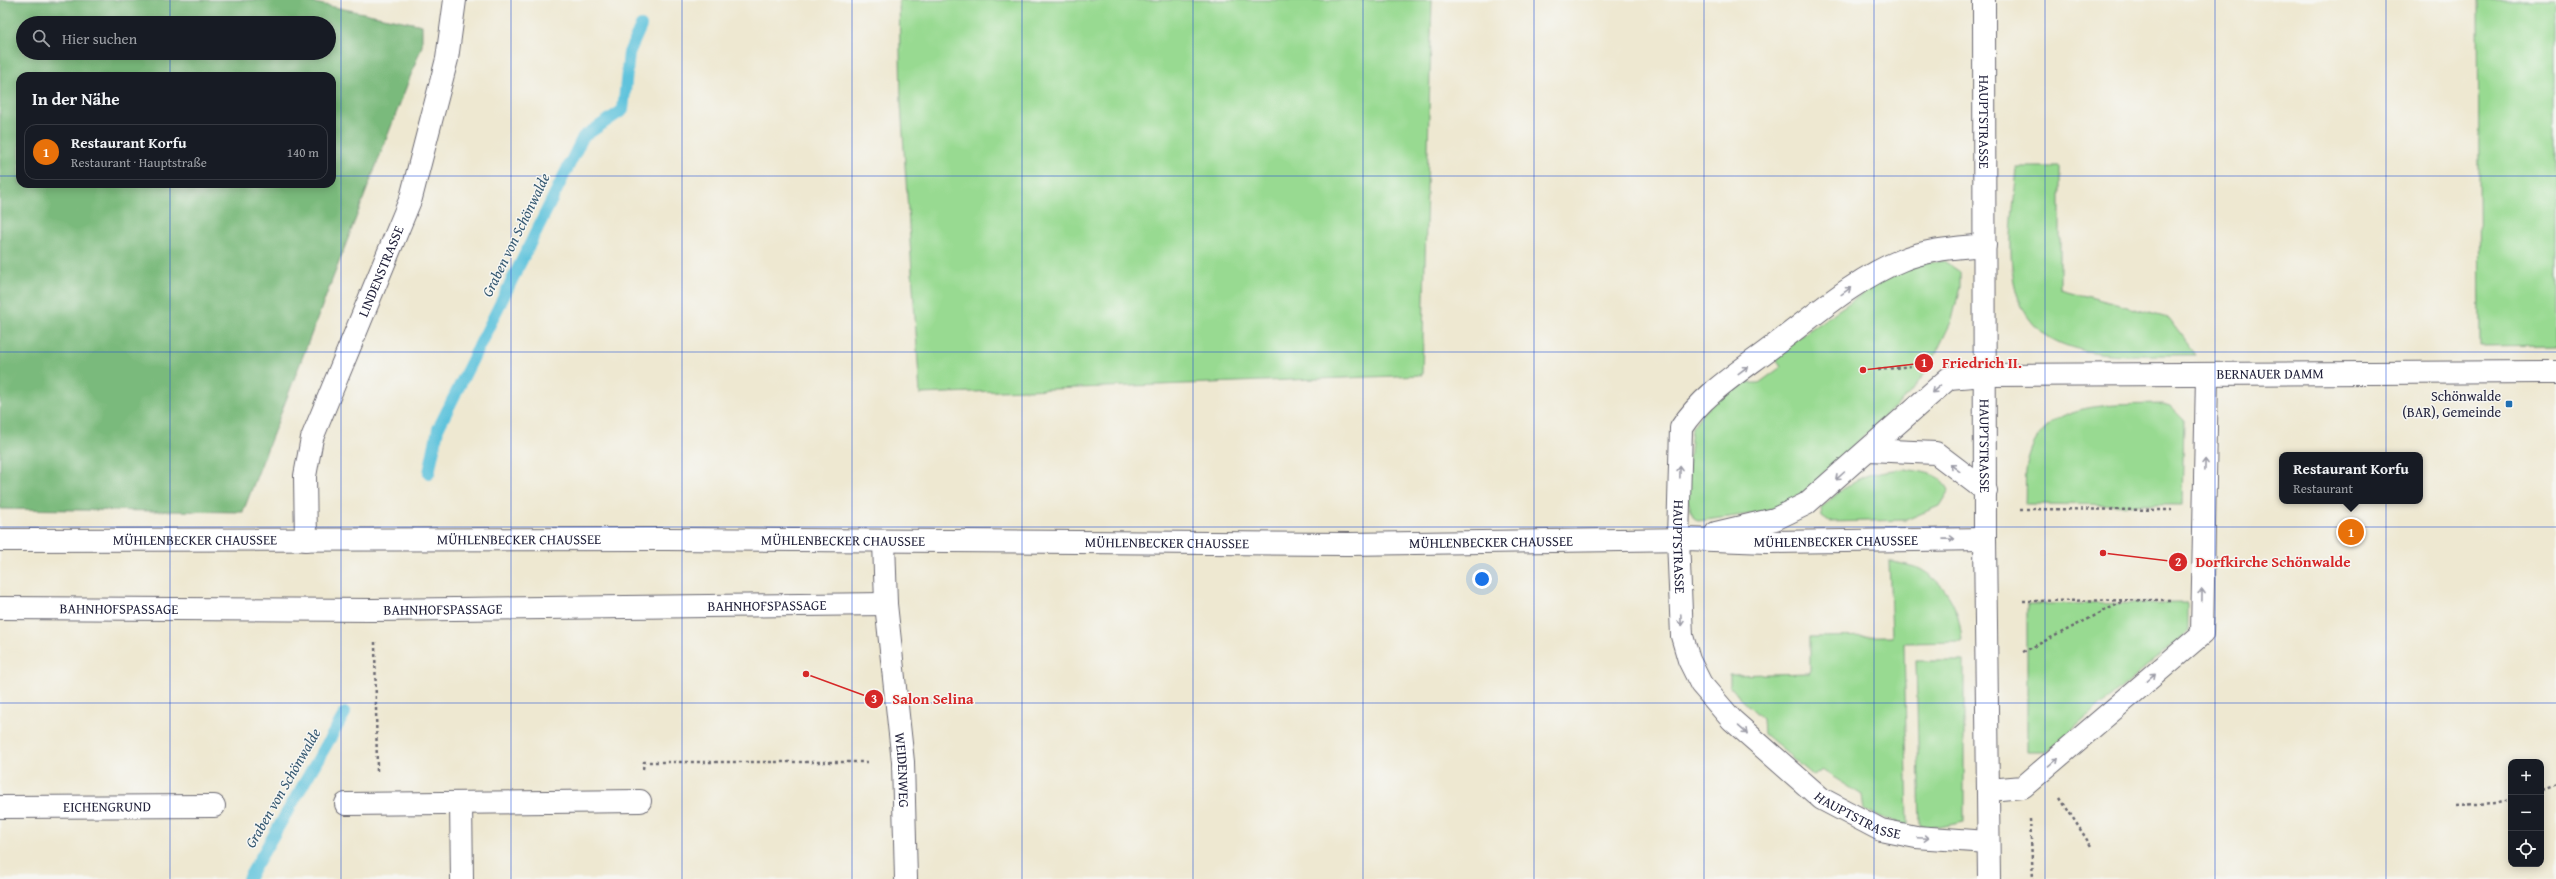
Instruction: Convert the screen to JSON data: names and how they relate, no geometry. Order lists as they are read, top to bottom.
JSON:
{
  "streets": {
    "main road": [
      "HAUPTSTRASSE",
      "LINDENSTRASSE",
      "BERNAUER DAMM",
      "MÜHLENBECKER CHAUSSEE",
      "BAHNHOFSPASSAGE",
      "WEIDENWEG",
      "EICHENGRUND"
    ]
  },
  "crossings": [
    ["HAUPTSTRASSE", "BERNAUER DAMM"],
    ["HAUPTSTRASSE", "MÜHLENBECKER CHAUSSEE"],
    ["LINDENSTRASSE", "MÜHLENBECKER CHAUSSEE"],
    ["BERNAUER DAMM", "MÜHLENBECKER CHAUSSEE"],
    ["MÜHLENBECKER CHAUSSEE", "WEIDENWEG"],
    ["BAHNHOFSPASSAGE", "WEIDENWEG"]
  ],
  "water": ["Graben von Schönwalde"],
  "places": {
    "other": ["Friedrich II.", "Dorfkirche Schönwalde", "Salon Selina"],
    "transit": ["Schönwalde (BAR), Gemeinde"]
  },
  "page": {
    "search": "Hier suchen",
    "heading": "In der Nähe",
    "list": [
      {
        "mark": "1",
        "name": "Restaurant Korfu",
        "note": "Restaurant · Hauptstraße",
        "value": "140 m"
      }
    ],
    "popup": ["Restaurant Korfu", "Restaurant"],
    "pins": "1",
    "map_buttons": ["+", "−"]
  }
}
